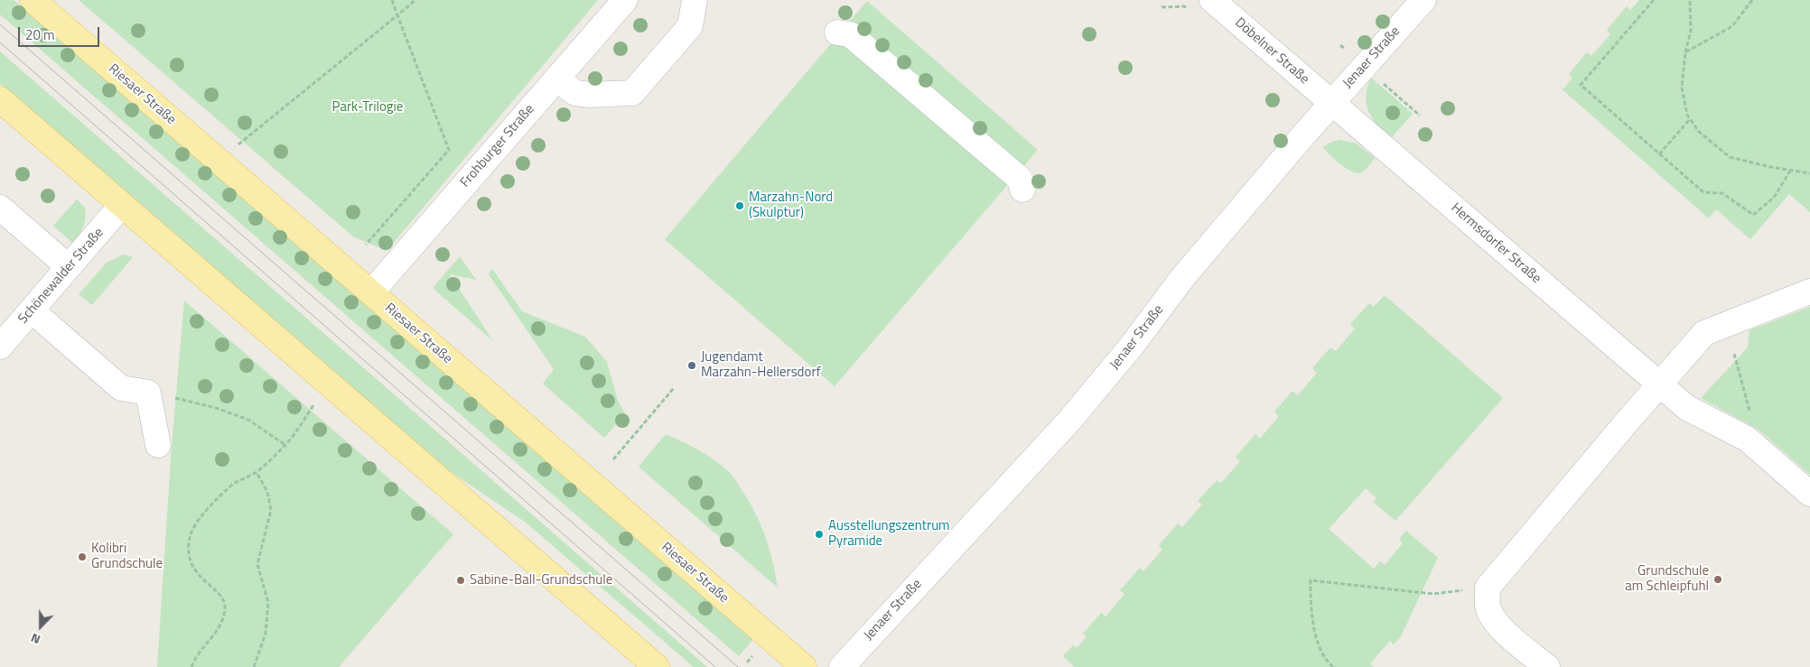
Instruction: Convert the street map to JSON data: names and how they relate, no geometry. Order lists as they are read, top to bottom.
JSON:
{
  "streets": {
    "main road": ["Riesaer Straße"],
    "street": [
      "Döbelner Straße",
      "Jenaer Straße",
      "Frohburger Straße",
      "Hermsdorfer Straße",
      "Schönewalder Straße"
    ]
  },
  "crossings": [
    ["Döbelner Straße", "Jenaer Straße"],
    ["Döbelner Straße", "Hermsdorfer Straße"],
    ["Jenaer Straße", "Hermsdorfer Straße"],
    ["Riesaer Straße", "Frohburger Straße"]
  ],
  "parks": ["Park-Trilogie"],
  "places": [
    "Marzahn-Nord (Skulptur)",
    "Jugendamt Marzahn-Hellersdorf",
    "Ausstellungszentrum Pyramide",
    "Kolibri Grundschule",
    "Grundschule am Schleipfuhl",
    "Sabine-Ball-Grundschule"
  ],
  "scale_bar": "20 m",
  "north": "bottom"
}
